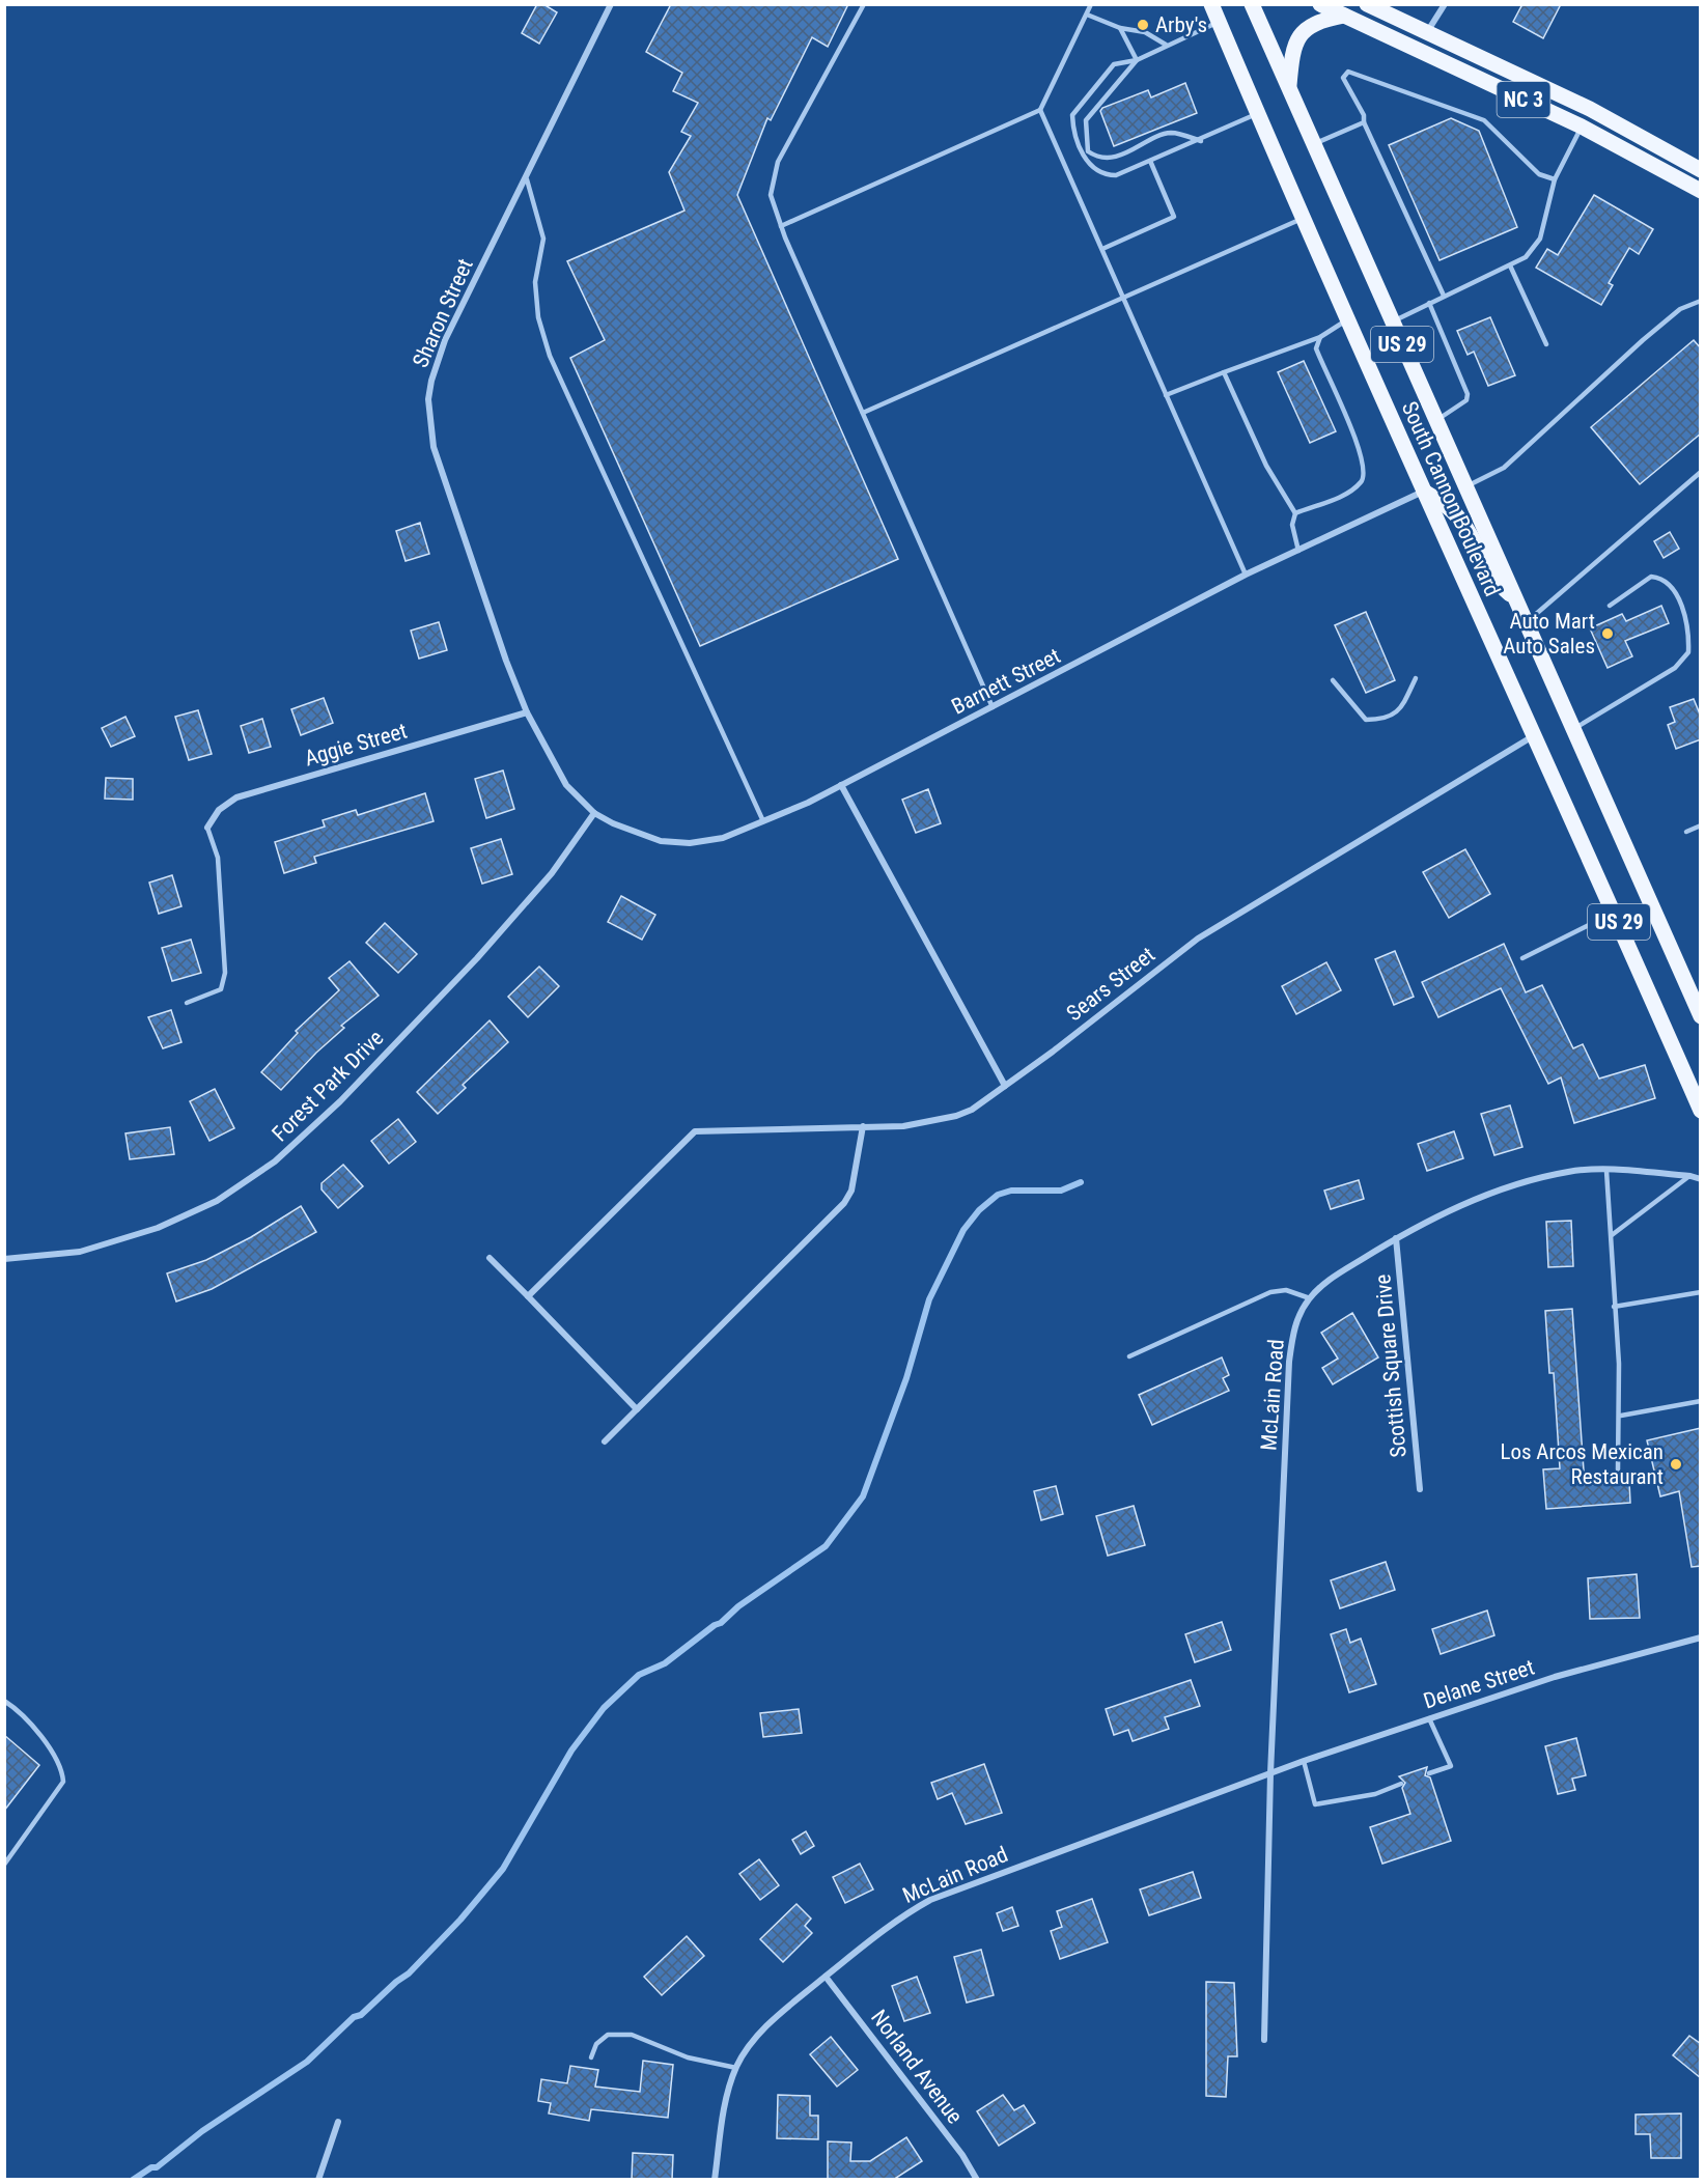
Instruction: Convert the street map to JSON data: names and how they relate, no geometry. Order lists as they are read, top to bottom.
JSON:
{
  "streets": {
    "main road": ["NC 3", "US 29", "South Cannon Boulevard"],
    "street": [
      "Sharon Street",
      "Barnett Street",
      "Aggie Street",
      "Sears Street",
      "Forest Park Drive",
      "Scottish Square Drive",
      "McLain Road",
      "Delane Street",
      "Norland Avenue"
    ]
  },
  "crossings": [
    ["Sharon Street", "Barnett Street"],
    ["Sharon Street", "Aggie Street"],
    ["Sharon Street", "Forest Park Drive"],
    ["US 29", "South Cannon Boulevard"],
    ["US 29", "Barnett Street"],
    ["South Cannon Boulevard", "Barnett Street"],
    ["South Cannon Boulevard", "Sears Street"],
    ["Barnett Street", "Forest Park Drive"],
    ["Scottish Square Drive", "McLain Road"],
    ["McLain Road", "Delane Street"],
    ["McLain Road", "Norland Avenue"]
  ],
  "places": ["Arby's", "Auto Mart Auto Sales", "Los Arcos Mexican Restaurant"]
}
